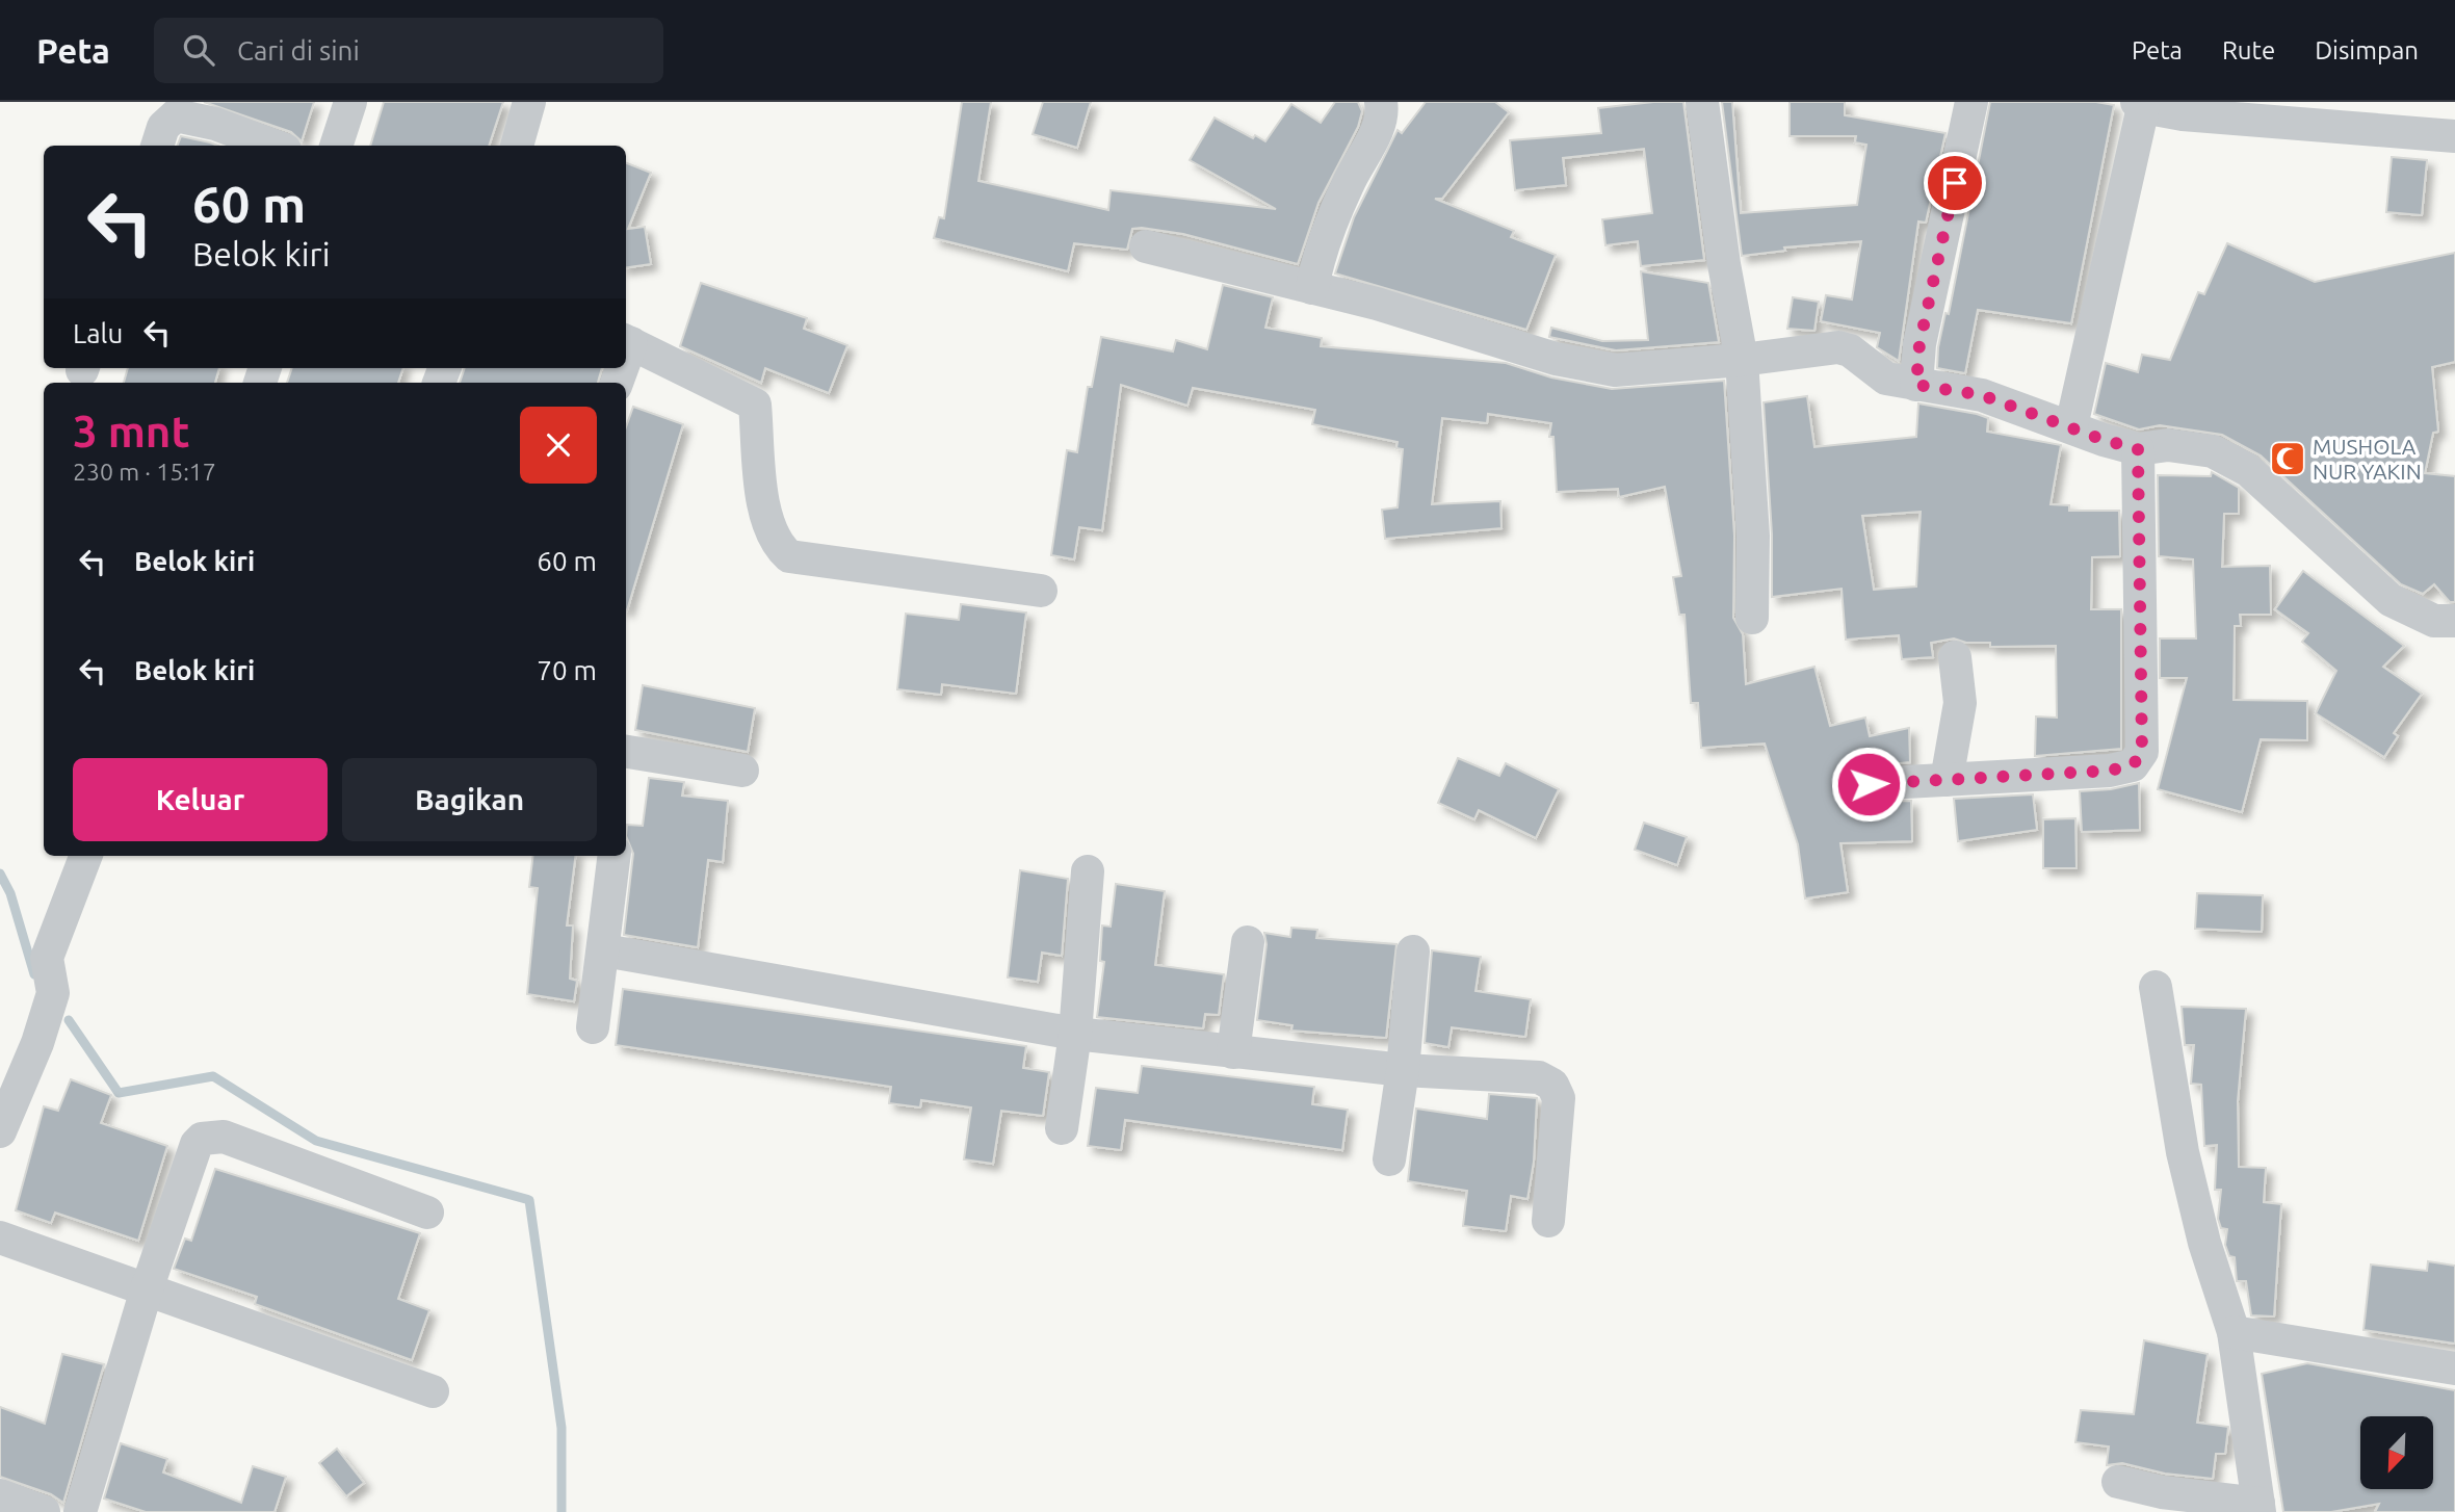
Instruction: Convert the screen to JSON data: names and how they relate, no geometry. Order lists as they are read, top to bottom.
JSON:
{
  "places": {
    "mosque": ["MUSHOLA NUR YAKIN"]
  },
  "north": "bottom left",
  "page": {
    "header": "Peta",
    "search": "Cari di sini",
    "nav": ["Peta", "Rute", "Disimpan"],
    "turn": ["60 m", "Belok kiri"],
    "then": "Lalu",
    "heading": ["3 mnt", "230 m · 15:17"],
    "list": [
      {
        "name": "Belok kiri",
        "value": "60 m"
      },
      {
        "name": "Belok kiri",
        "value": "70 m"
      }
    ],
    "buttons": ["Keluar", "Bagikan"]
  }
}
